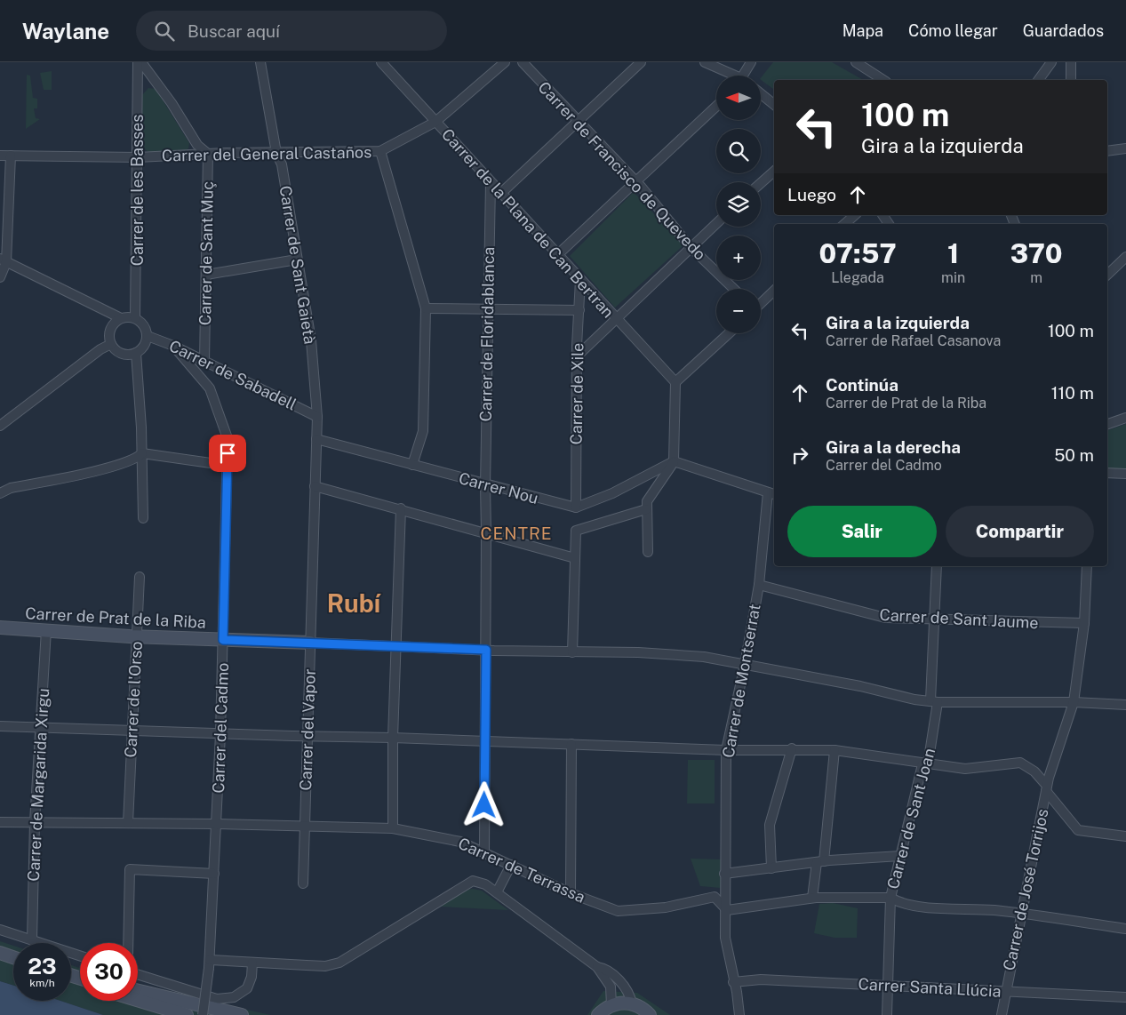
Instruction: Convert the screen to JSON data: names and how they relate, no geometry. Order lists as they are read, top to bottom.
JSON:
{
  "streets": {
    "main road": ["Carrer de Prat de la Riba"],
    "street": [
      "Carrer del General Castaños",
      "Carrer de Francisco de Quevedo",
      "Carrer de les Basses",
      "Carrer de la Plana de Can Bertran",
      "Carrer de Sant Muç",
      "Carrer de Sant Gaietà",
      "Carrer de Floridablanca",
      "Carrer de Sabadell",
      "Carrer de Xile",
      "Carrer Nou",
      "Carrer de Sant Jaume",
      "Carrer de Montserrat",
      "Carrer de l'Orso",
      "Carrer del Cadmo",
      "Carrer del Vapor",
      "Carrer de Margarida Xirgu",
      "Carrer de Sant Joan",
      "Carrer de Terrassa",
      "Carrer de José Torrijos",
      "Carrer Santa Llúcia"
    ]
  },
  "crossings": [
    ["Carrer del General Castaños", "Carrer de les Basses"],
    ["Carrer del General Castaños", "Carrer de la Plana de Can Bertran"],
    ["Carrer del General Castaños", "Carrer de Sant Muç"],
    ["Carrer del General Castaños", "Carrer de Sant Gaietà"],
    ["Carrer de les Basses", "Carrer de Sabadell"],
    ["Carrer de la Plana de Can Bertran", "Carrer de Floridablanca"],
    ["Carrer de la Plana de Can Bertran", "Carrer de Xile"],
    ["Carrer de Sant Muç", "Carrer de Sabadell"],
    ["Carrer de Sant Gaietà", "Carrer de Sabadell"],
    ["Carrer de Sant Gaietà", "Carrer del Vapor"],
    ["Carrer de Floridablanca", "Carrer Nou"],
    ["Carrer de Floridablanca", "Carrer de Terrassa"],
    ["Carrer de Sabadell", "Carrer del Cadmo"],
    ["Carrer de Sabadell", "Carrer del Vapor"],
    ["Carrer de Xile", "Carrer Nou"],
    ["Carrer Nou", "Carrer del Vapor"],
    ["Carrer de Prat de la Riba", "Carrer de l'Orso"],
    ["Carrer de Prat de la Riba", "Carrer del Cadmo"],
    ["Carrer de Prat de la Riba", "Carrer del Vapor"],
    ["Carrer de Prat de la Riba", "Carrer de Margarida Xirgu"],
    ["Carrer de Sant Jaume", "Carrer de Montserrat"],
    ["Carrer de Sant Jaume", "Carrer de Sant Joan"],
    ["Carrer de Sant Jaume", "Carrer de José Torrijos"],
    ["Carrer de Montserrat", "Carrer de Terrassa"],
    ["Carrer de Montserrat", "Carrer Santa Llúcia"],
    ["Carrer de l'Orso", "Carrer de Terrassa"],
    ["Carrer del Cadmo", "Carrer de Terrassa"],
    ["Carrer del Vapor", "Carrer de Terrassa"],
    ["Carrer de Margarida Xirgu", "Carrer de Terrassa"],
    ["Carrer de Sant Joan", "Carrer Santa Llúcia"],
    ["Carrer de José Torrijos", "Carrer Santa Llúcia"]
  ],
  "districts": ["CENTRE", "Rubí"],
  "north": "left",
  "page": {
    "header": "Waylane",
    "search": "Buscar aquí",
    "nav": ["Mapa", "Cómo llegar", "Guardados"],
    "map_buttons": ["+", "−"],
    "turn": ["100 m", "Gira a la izquierda"],
    "then": "Luego",
    "eta": [
      "07:57",
      "Llegada",
      "1",
      "min",
      "370",
      "m"
    ],
    "list": [
      {
        "name": "Gira a la izquierda",
        "note": "Carrer de Rafael Casanova",
        "value": "100 m"
      },
      {
        "name": "Continúa",
        "note": "Carrer de Prat de la Riba",
        "value": "110 m"
      },
      {
        "name": "Gira a la derecha",
        "note": "Carrer del Cadmo",
        "value": "50 m"
      }
    ],
    "buttons": ["Salir", "Compartir"],
    "speed": "23 km/h",
    "limit": "30"
  }
}
